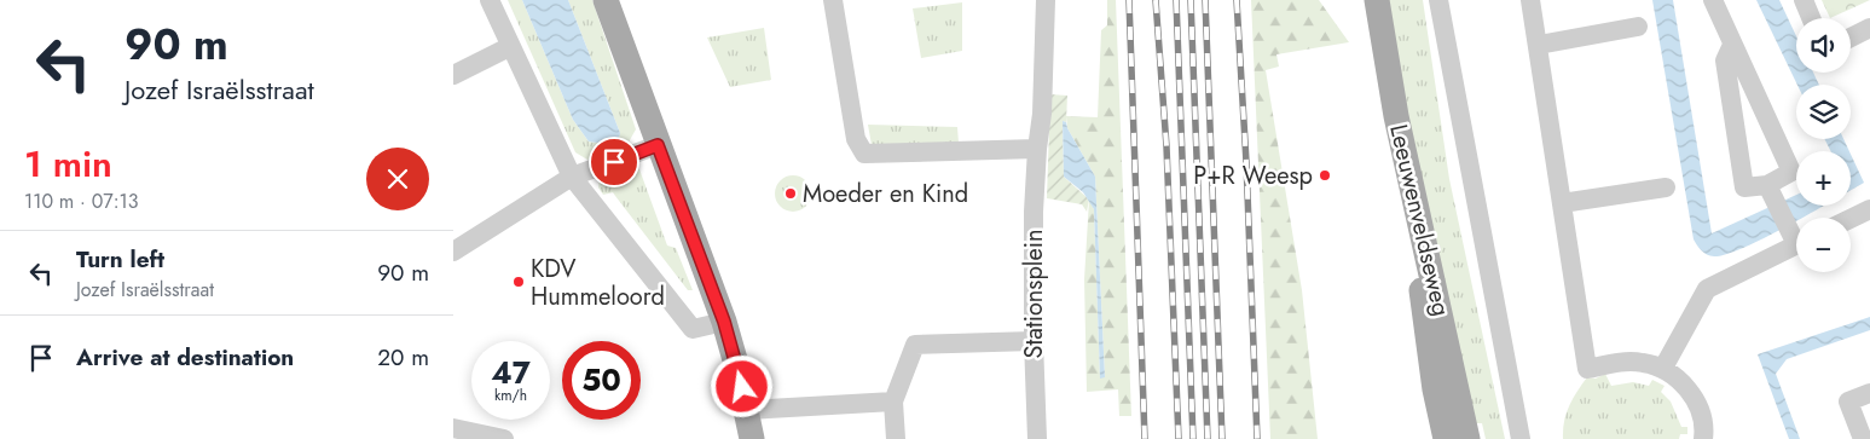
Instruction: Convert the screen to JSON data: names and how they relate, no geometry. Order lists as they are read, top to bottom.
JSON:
{
  "streets": {
    "main road": ["Leeuwenveldseweg"],
    "street": ["Stationsplein"]
  },
  "places": ["P+R Weesp", "Moeder en Kind", "KDV Hummeloord"],
  "page": {
    "turn": ["90 m", "Jozef Israëlsstraat"],
    "map_buttons": ["+", "−"],
    "heading": ["1 min", "110 m · 07:13"],
    "list": [
      {
        "name": "Turn left",
        "note": "Jozef Israëlsstraat",
        "value": "90 m"
      },
      {
        "name": "Arrive at destination",
        "value": "20 m"
      }
    ],
    "speed": "47 km/h",
    "limit": "50"
  }
}
